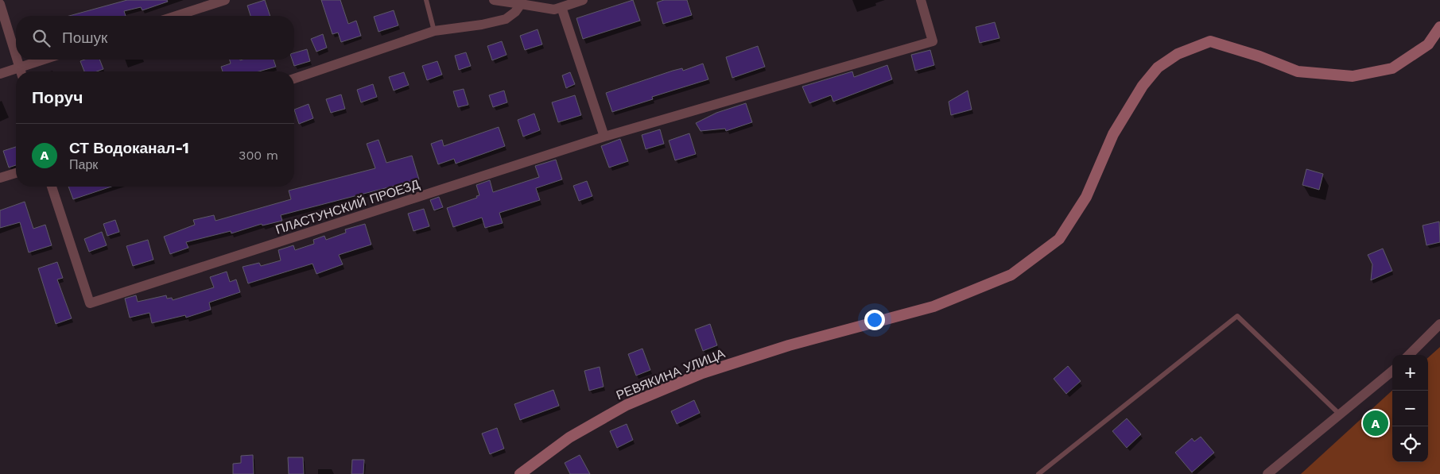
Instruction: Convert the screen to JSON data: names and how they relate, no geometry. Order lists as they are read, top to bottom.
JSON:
{
  "streets": {
    "main road": ["РЕВЯКИНА УЛИЦА"],
    "street": ["ПЛАСТУНСКИЙ ПРОЕЗД"]
  },
  "page": {
    "search": "Пошук",
    "heading": "Поруч",
    "list": [
      {
        "mark": "A",
        "name": "СТ Водоканал-1",
        "note": "Парк",
        "value": "300 m"
      }
    ],
    "map_buttons": ["+", "−"],
    "pins": "A"
  }
}
